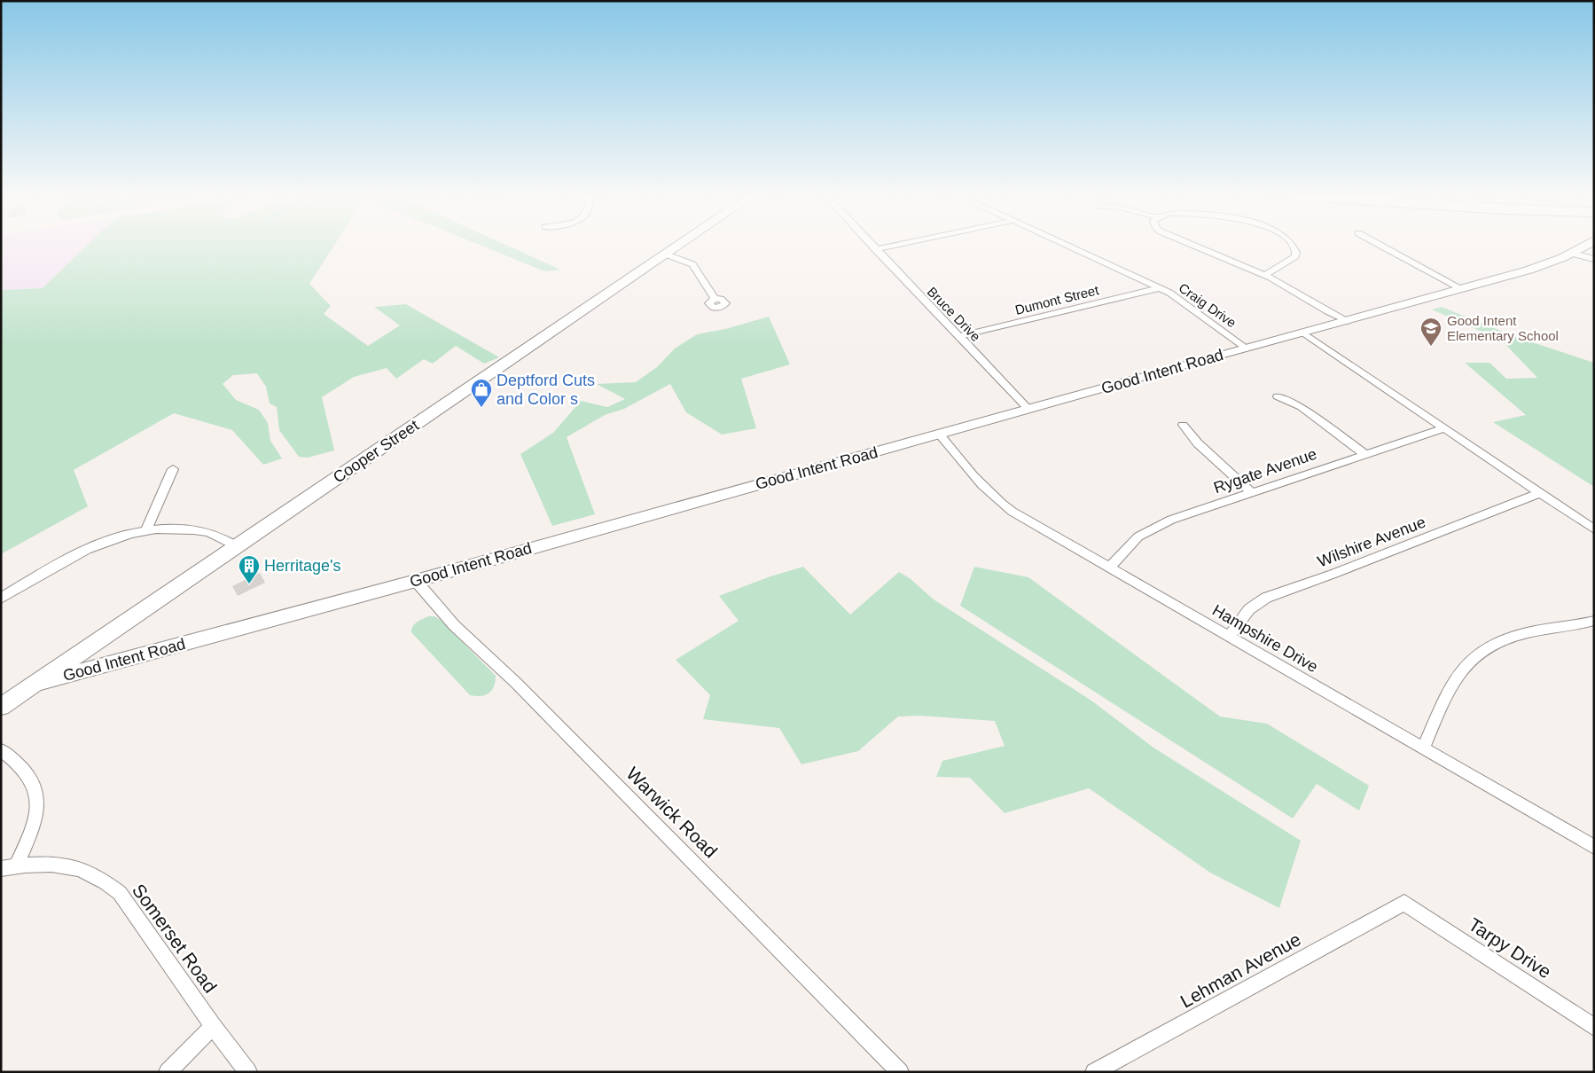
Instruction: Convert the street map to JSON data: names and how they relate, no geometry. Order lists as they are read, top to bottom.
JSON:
{
  "streets": {
    "main road": ["Good Intent Road", "Cooper Street"],
    "street": [
      "Dumont Street",
      "Craig Drive",
      "Bruce Drive",
      "Rygate Avenue",
      "Wilshire Avenue",
      "Hampshire Drive",
      "Warwick Road",
      "Somerset Road",
      "Tarpy Drive",
      "Lehman Avenue"
    ]
  },
  "crossings": [
    ["Dumont Street", "Craig Drive"],
    ["Dumont Street", "Bruce Drive"],
    ["Craig Drive", "Good Intent Road"],
    ["Bruce Drive", "Good Intent Road"],
    ["Good Intent Road", "Cooper Street"],
    ["Good Intent Road", "Hampshire Drive"],
    ["Good Intent Road", "Warwick Road"],
    ["Rygate Avenue", "Hampshire Drive"],
    ["Wilshire Avenue", "Hampshire Drive"],
    ["Tarpy Drive", "Lehman Avenue"]
  ],
  "places": {
    "school or university": ["Good Intent Elementary School"],
    "shop": ["Deptford Cuts and Color s"],
    "building": ["Herritage's"]
  }
}
